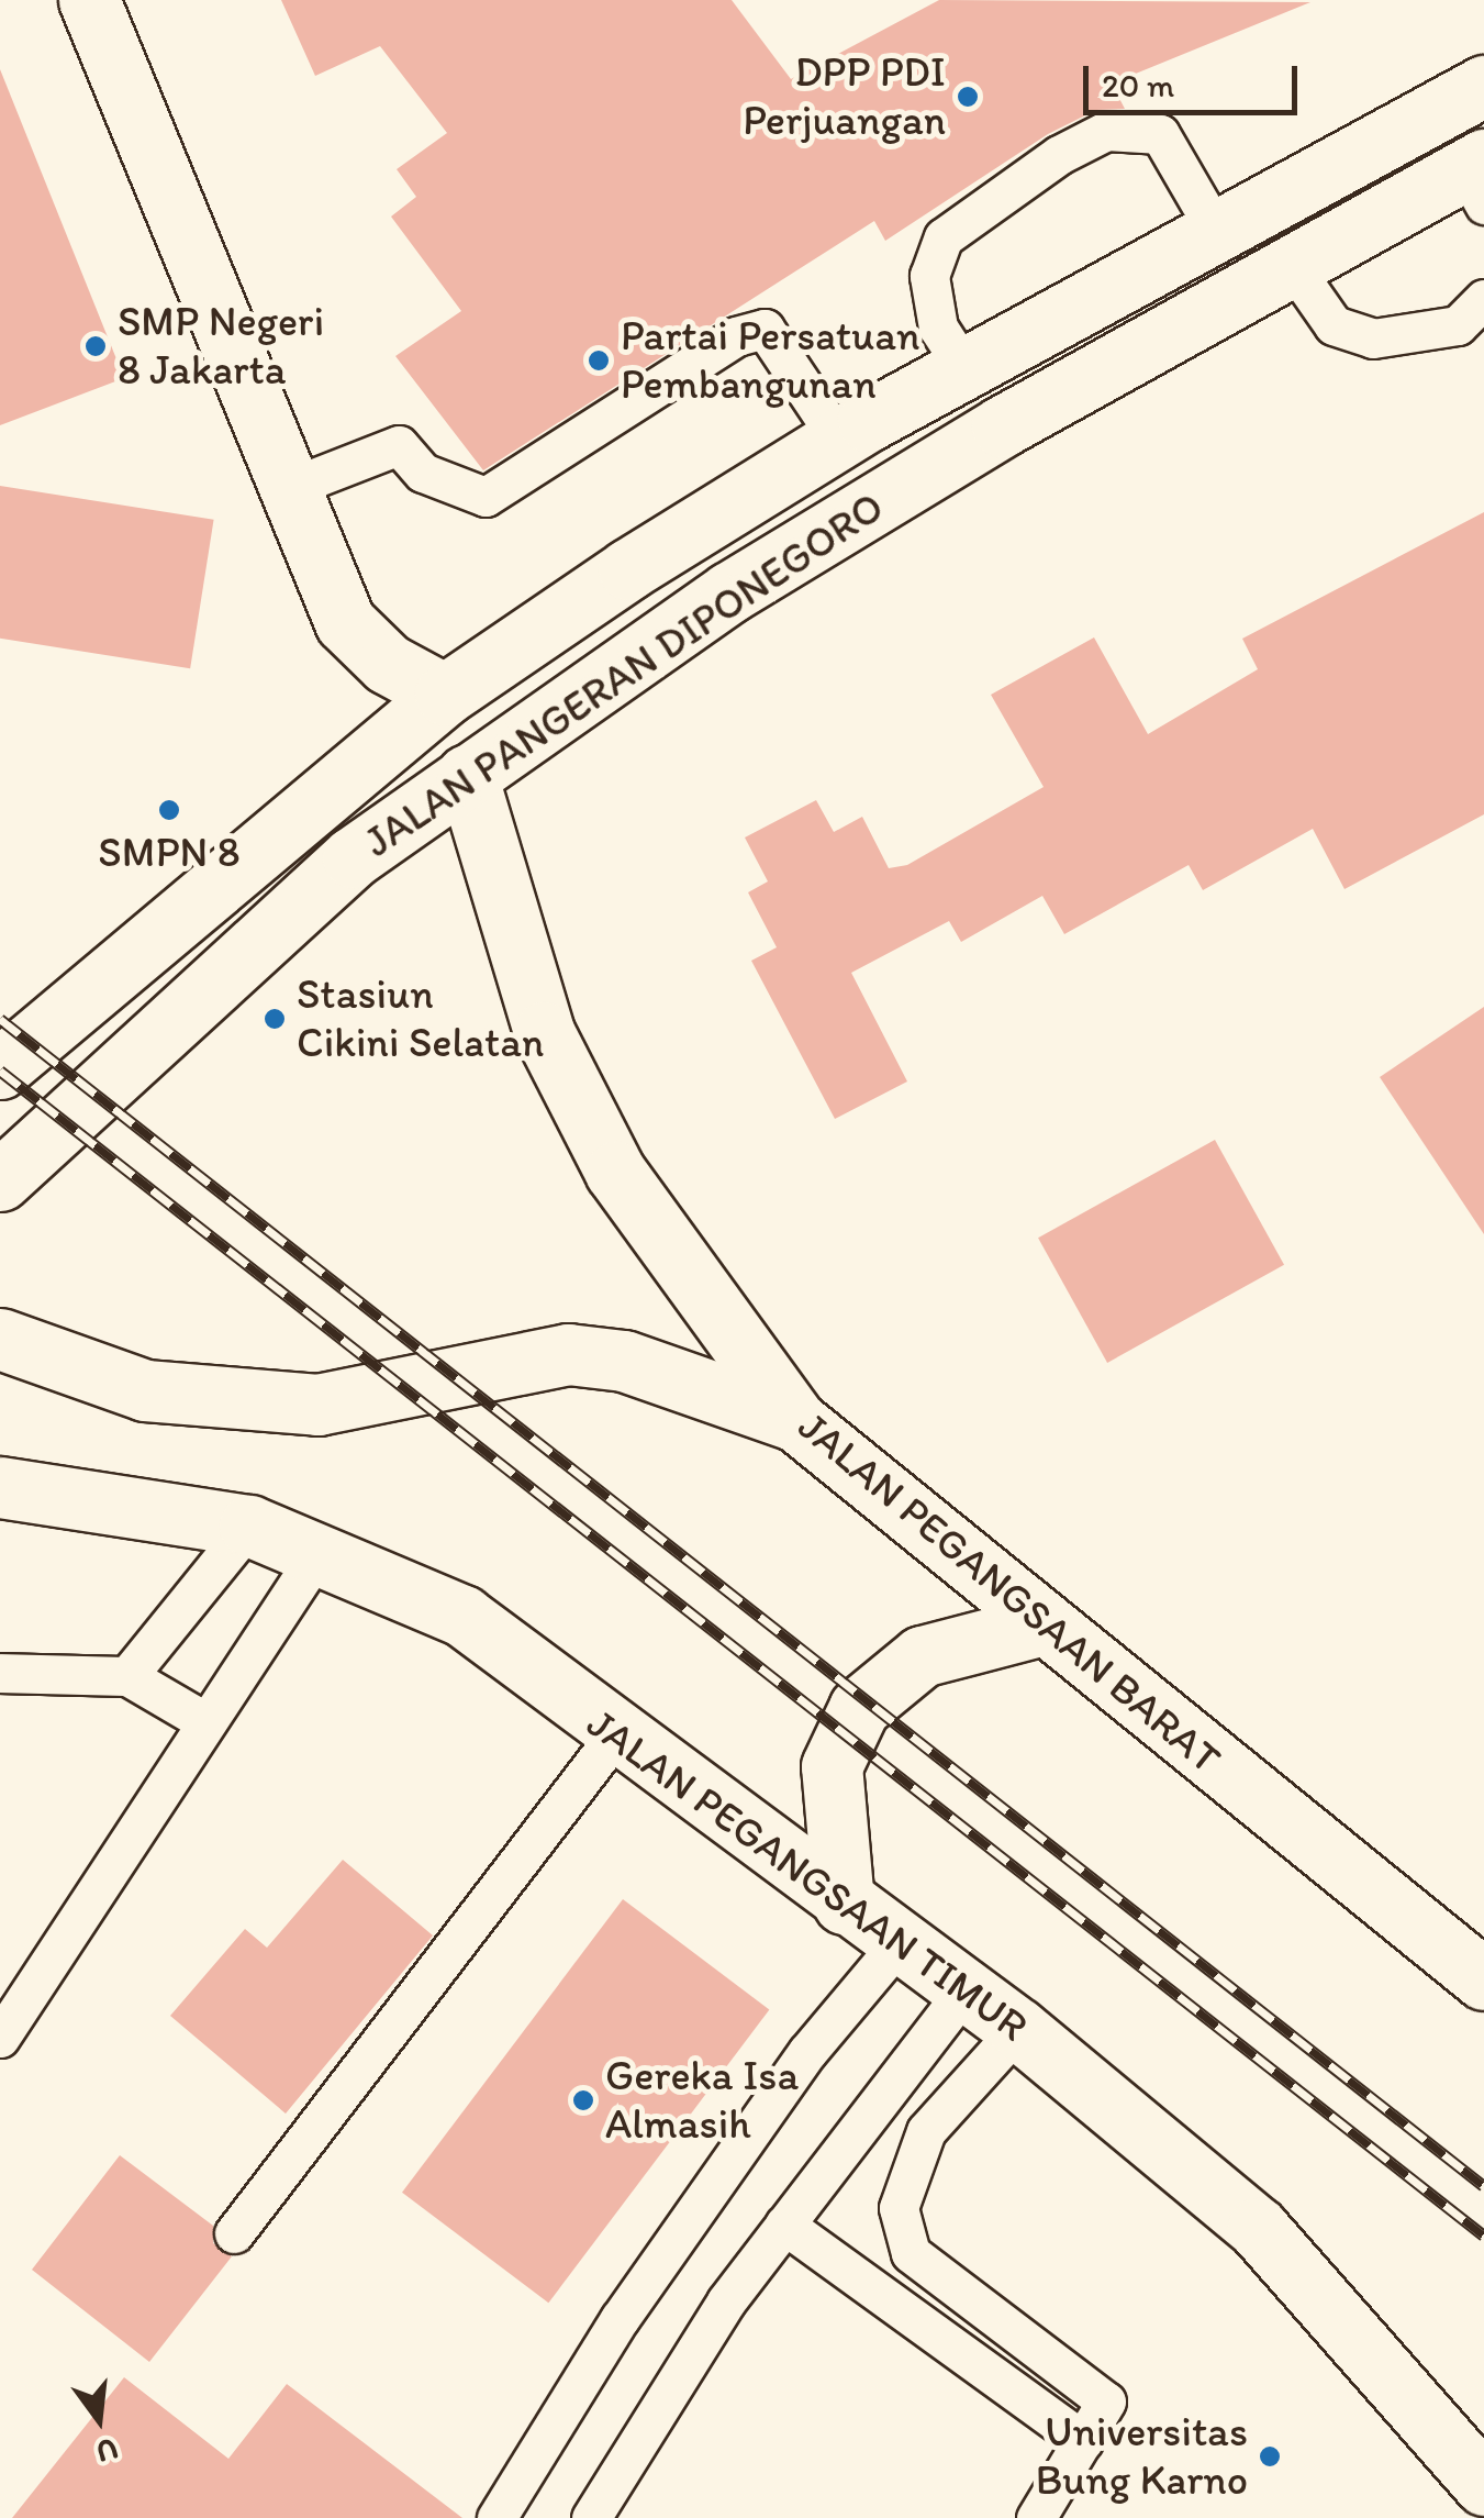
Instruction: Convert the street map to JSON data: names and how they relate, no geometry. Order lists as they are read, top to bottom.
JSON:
{
  "streets": {
    "main road": ["JALAN PANGERAN DIPONEGORO", "JALAN PEGANGSAAN BARAT", "JALAN PEGANGSAAN TIMUR"]
  },
  "crossings": [
    ["JALAN PANGERAN DIPONEGORO", "JALAN PEGANGSAAN BARAT"]
  ],
  "places": [
    "DPP PDI Perjuangan",
    "SMP Negeri 8 Jakarta",
    "Partai Persatuan Pembangunan",
    "SMPN 8",
    "Stasiun Cikini Selatan",
    "Gereka Isa Almasih",
    "Universitas Bung Karno"
  ],
  "scale_bar": "20 m",
  "north": "bottom"
}
